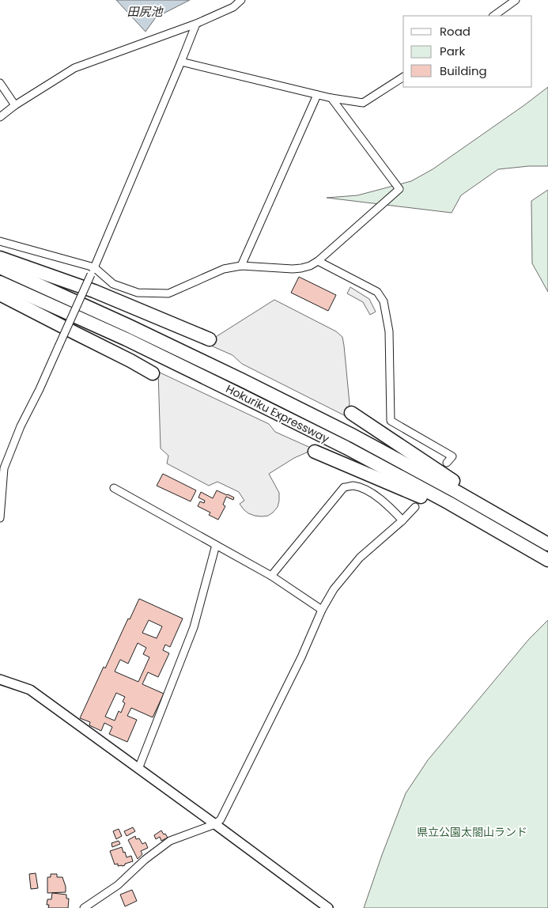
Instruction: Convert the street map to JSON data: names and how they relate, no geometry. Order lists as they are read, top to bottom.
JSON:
{
  "streets": {
    "highway": ["Hokuriku Expressway"]
  },
  "water": ["田尻池"],
  "parks": ["県立公園太閤山ランド"],
  "legend": ["Road", "Park", "Building"]
}
